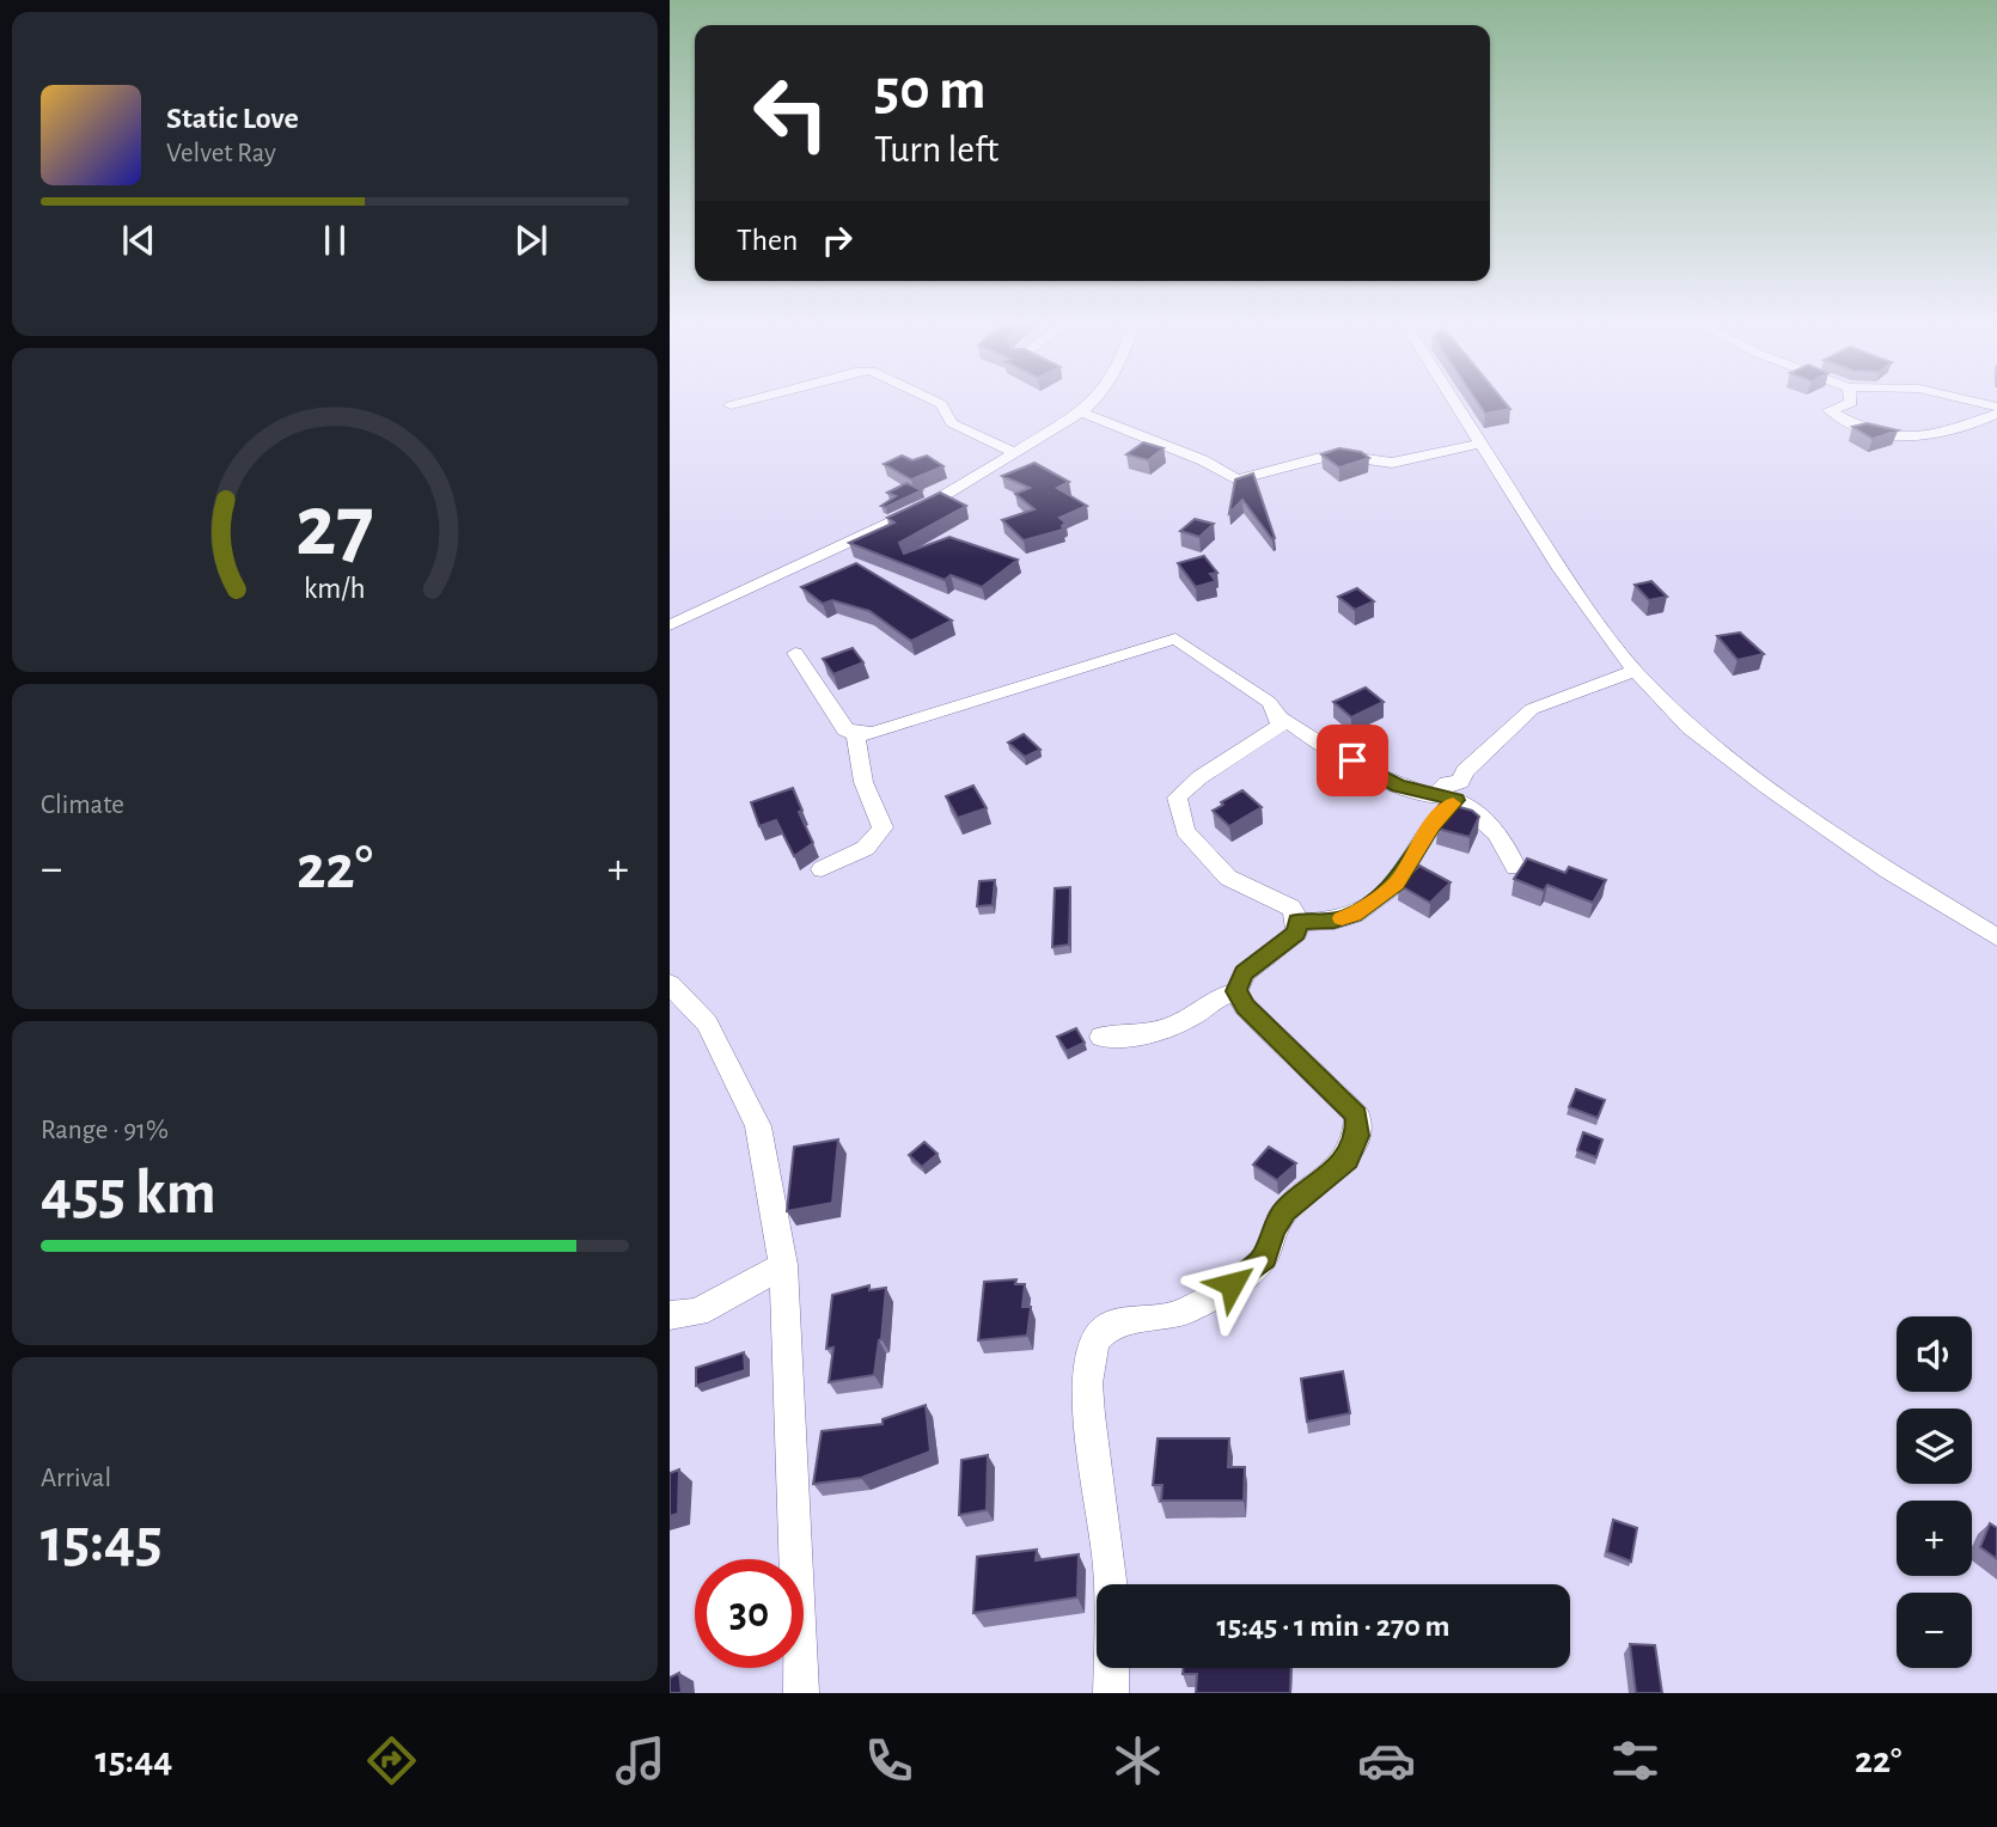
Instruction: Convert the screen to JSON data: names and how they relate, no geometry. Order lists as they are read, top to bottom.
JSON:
{
  "page": {
    "turn": ["50 m", "Turn left"],
    "song": ["Static Love", "Velvet Ray"],
    "then": "Then",
    "tile": [
      "Climate",
      ["Range · 91%", "455 km"],
      ["Arrival", "15:45"]
    ],
    "heat": ["−", "22°", "+"],
    "map_buttons": ["+", "−"],
    "limit": "30",
    "trip": "15:45 · 1 min · 270 m",
    "tabs": ["15:44", "22°"],
    "gauge": ["27", "km/h"]
  }
}
